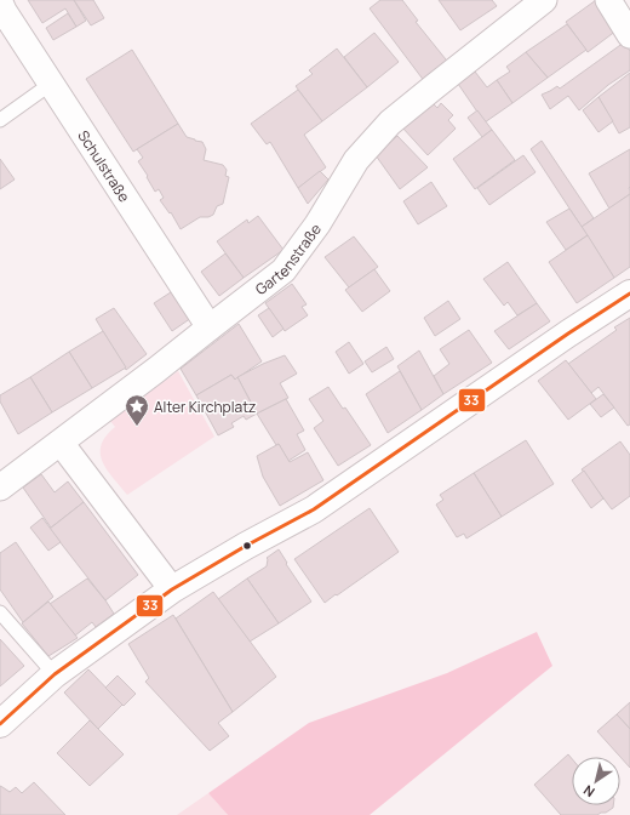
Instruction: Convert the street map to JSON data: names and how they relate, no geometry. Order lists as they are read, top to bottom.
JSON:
{
  "streets": {
    "street": ["Schulstraße", "Gartenstraße"]
  },
  "crossings": [
    ["Schulstraße", "Gartenstraße"]
  ],
  "places": {
    "place": ["Alter Kirchplatz"]
  },
  "lines": ["transit line 33"],
  "north": "bottom left"
}
